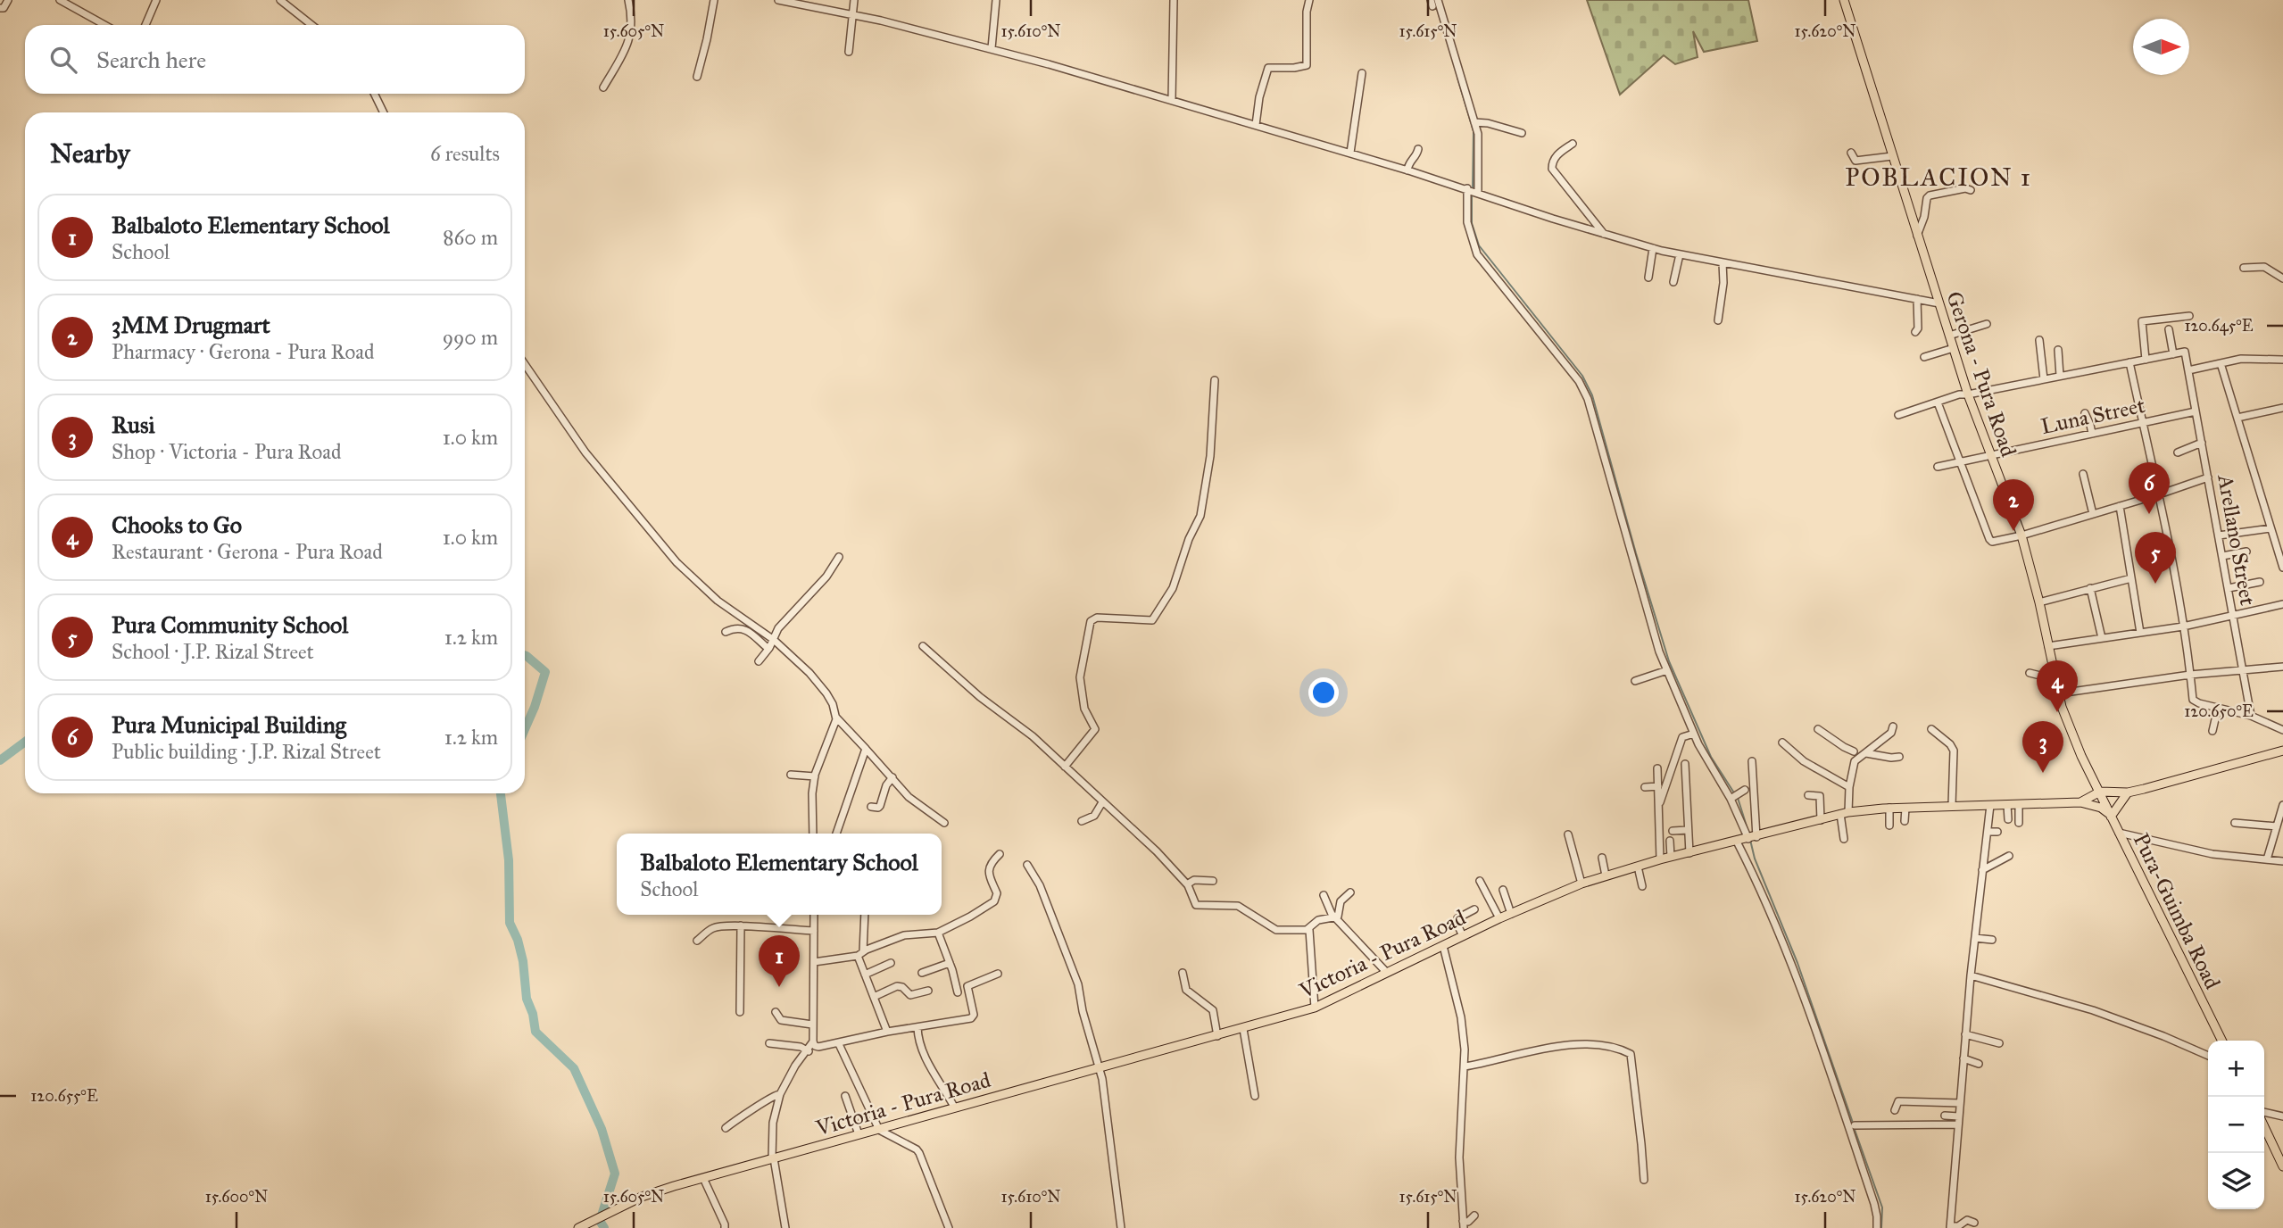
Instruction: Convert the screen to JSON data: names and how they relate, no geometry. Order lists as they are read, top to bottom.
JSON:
{
  "streets": {
    "main road": ["Gerona - Pura Road", "Pura-Guimba Road", "Victoria - Pura Road"],
    "street": ["Luna Street", "Arellano Street"]
  },
  "crossings": [
    ["Gerona - Pura Road", "Luna Street"],
    ["Gerona - Pura Road", "Pura-Guimba Road"],
    ["Gerona - Pura Road", "Victoria - Pura Road"],
    ["Luna Street", "Arellano Street"],
    ["Pura-Guimba Road", "Victoria - Pura Road"]
  ],
  "districts": ["POBLACION 1"],
  "north": "right",
  "page": {
    "search": "Search here",
    "heading": ["Nearby", "6 results"],
    "list": [
      {
        "mark": "1",
        "name": "Balbaloto Elementary School",
        "note": "School",
        "value": "860 m"
      },
      {
        "mark": "2",
        "name": "3MM Drugmart",
        "note": "Pharmacy · Gerona - Pura Road",
        "value": "990 m"
      },
      {
        "mark": "3",
        "name": "Rusi",
        "note": "Shop · Victoria - Pura Road",
        "value": "1.0 km"
      },
      {
        "mark": "4",
        "name": "Chooks to Go",
        "note": "Restaurant · Gerona - Pura Road",
        "value": "1.0 km"
      },
      {
        "mark": "5",
        "name": "Pura Community School",
        "note": "School · J.P. Rizal Street",
        "value": "1.2 km"
      },
      {
        "mark": "6",
        "name": "Pura Municipal Building",
        "note": "Public building · J.P. Rizal Street",
        "value": "1.2 km"
      }
    ],
    "pins": [
      "6",
      "2",
      "5",
      "4",
      "3",
      "1"
    ],
    "popup": ["Balbaloto Elementary School", "School"],
    "map_buttons": ["+", "−"]
  },
  "coordinates": [
    "15.605°N",
    "15.610°N",
    "15.615°N",
    "15.620°N",
    "120.645°E",
    "120.650°E",
    "120.655°E",
    "15.600°N"
  ]
}
